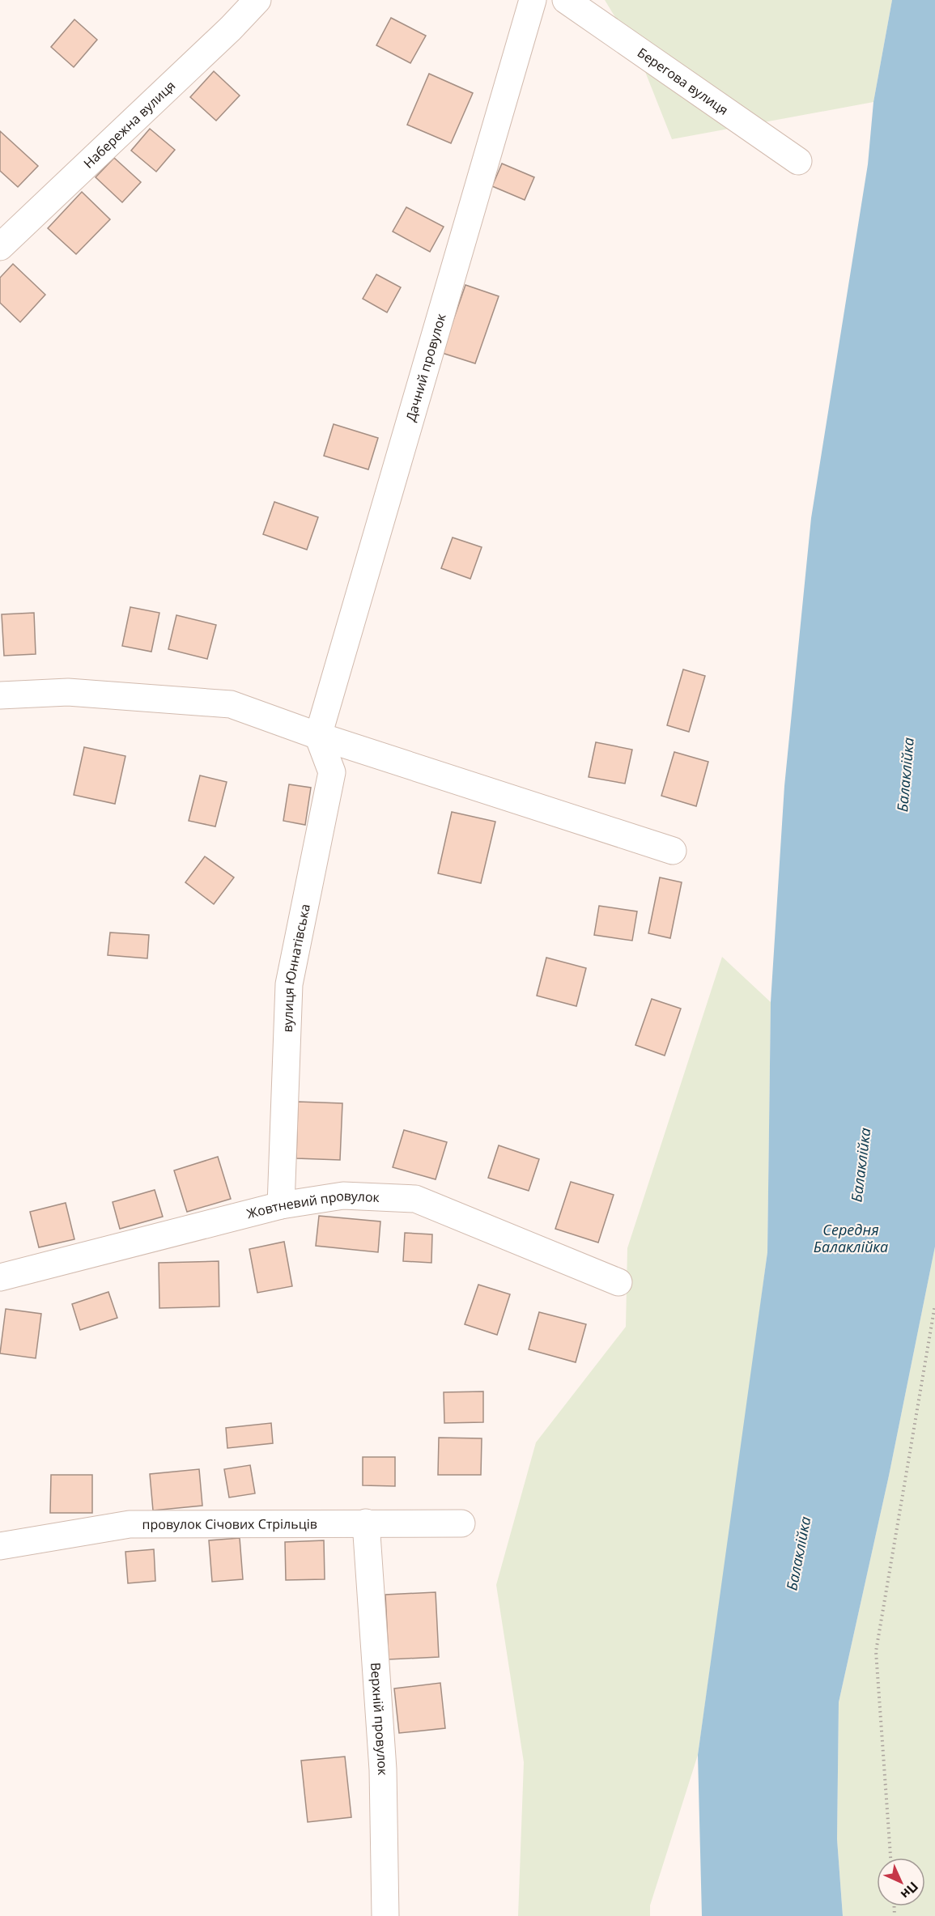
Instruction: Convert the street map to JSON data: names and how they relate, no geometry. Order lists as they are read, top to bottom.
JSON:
{
  "streets": {
    "street": [
      "Берегова вулиця",
      "Набережна вулиця",
      "Дачний провулок",
      "вулиця Юннатівська",
      "Жовтневий провулок",
      "провулок Січових Стрільців",
      "Верхній провулок"
    ]
  },
  "crossings": [
    ["Дачний провулок", "вулиця Юннатівська"],
    ["вулиця Юннатівська", "Жовтневий провулок"],
    ["провулок Січових Стрільців", "Верхній провулок"]
  ],
  "water": ["Балаклійка", "Середня Балаклійка"],
  "north": "bottom right"
}
